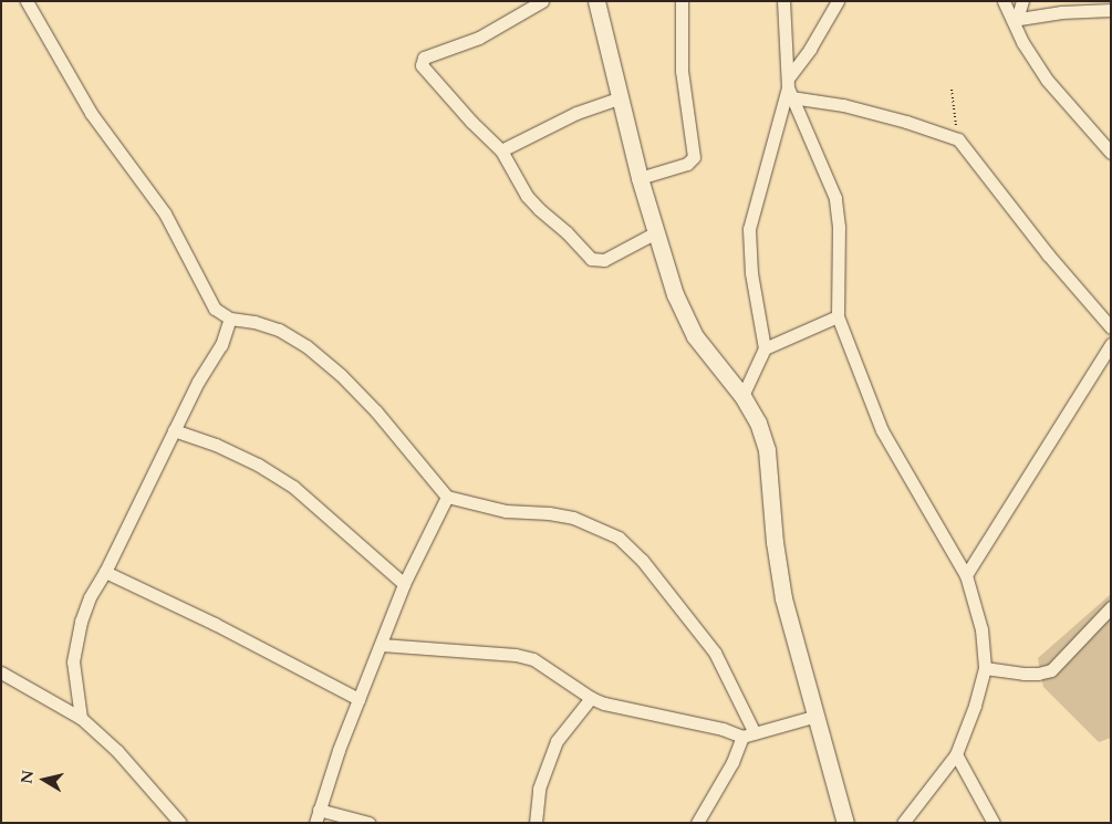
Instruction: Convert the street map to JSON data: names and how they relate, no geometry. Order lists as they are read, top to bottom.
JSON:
{
  "north": "left"
}
